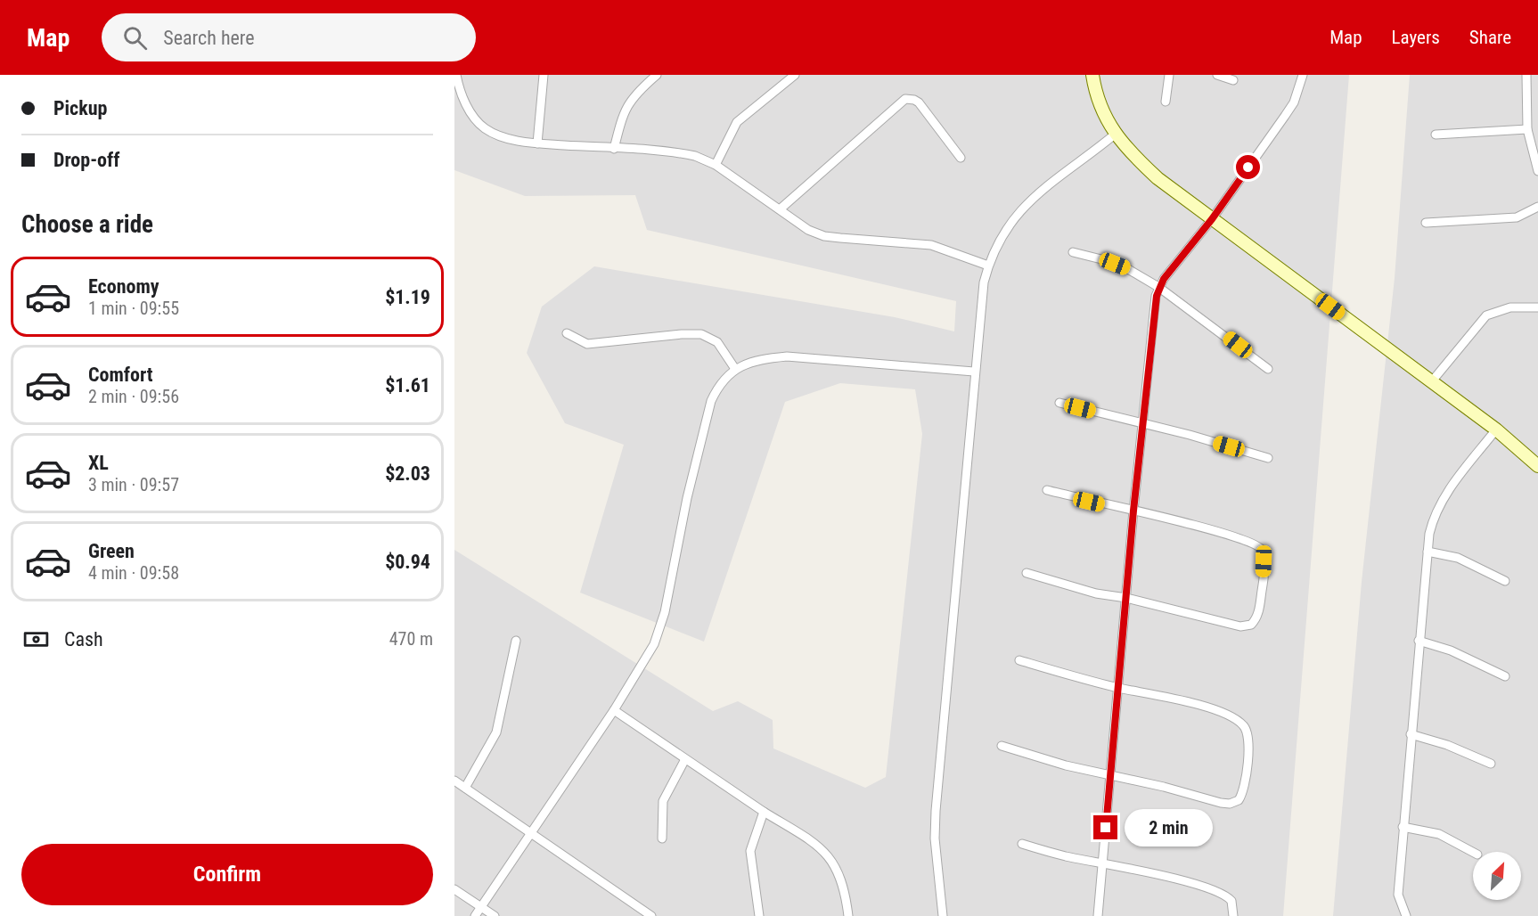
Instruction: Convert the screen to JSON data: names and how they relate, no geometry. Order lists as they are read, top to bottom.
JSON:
{
  "north": "top right",
  "page": {
    "header": "Map",
    "search": "Search here",
    "nav": ["Map", "Layers", "Share"],
    "banner": ["Pickup", "Drop-off"],
    "heading": "Choose a ride",
    "list": [
      {
        "name": "Economy",
        "note": "1 min · 09:55",
        "value": "$1.19"
      },
      {
        "name": "Comfort",
        "note": "2 min · 09:56",
        "value": "$1.61"
      },
      {
        "name": "XL",
        "note": "3 min · 09:57",
        "value": "$2.03"
      },
      {
        "name": "Green",
        "note": "4 min · 09:58",
        "value": "$0.94"
      }
    ],
    "pay": ["Cash", "470 m"],
    "bubble": "2 min",
    "buttons": "Confirm"
  }
}
